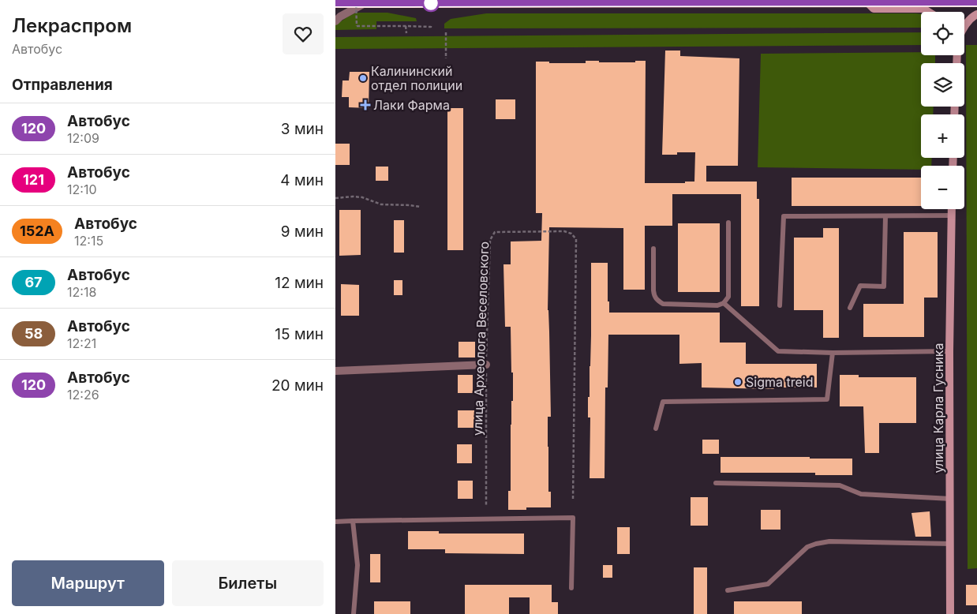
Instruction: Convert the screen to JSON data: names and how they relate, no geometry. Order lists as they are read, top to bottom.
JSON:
{
  "streets": {
    "street": ["улица Карла Гусника"],
    "path": ["улица Археолога Веселовского"]
  },
  "places": {
    "other": ["Калининский отдел полиции", "Sigma treid"],
    "health": ["Лаки Фарма"]
  },
  "lines": ["bus line 120"],
  "page": {
    "heading": [
      ["Лекраспром", "Автобус"],
      "Отправления"
    ],
    "map_buttons": ["+", "−"],
    "list": [
      {
        "mark": "120",
        "name": "Автобус",
        "note": "12:09",
        "value": "3 мин"
      },
      {
        "mark": "121",
        "name": "Автобус",
        "note": "12:10",
        "value": "4 мин"
      },
      {
        "mark": "152A",
        "name": "Автобус",
        "note": "12:15",
        "value": "9 мин"
      },
      {
        "mark": "67",
        "name": "Автобус",
        "note": "12:18",
        "value": "12 мин"
      },
      {
        "mark": "58",
        "name": "Автобус",
        "note": "12:21",
        "value": "15 мин"
      },
      {
        "mark": "120",
        "name": "Автобус",
        "note": "12:26",
        "value": "20 мин"
      }
    ],
    "buttons": ["Маршрут", "Билеты"]
  }
}
